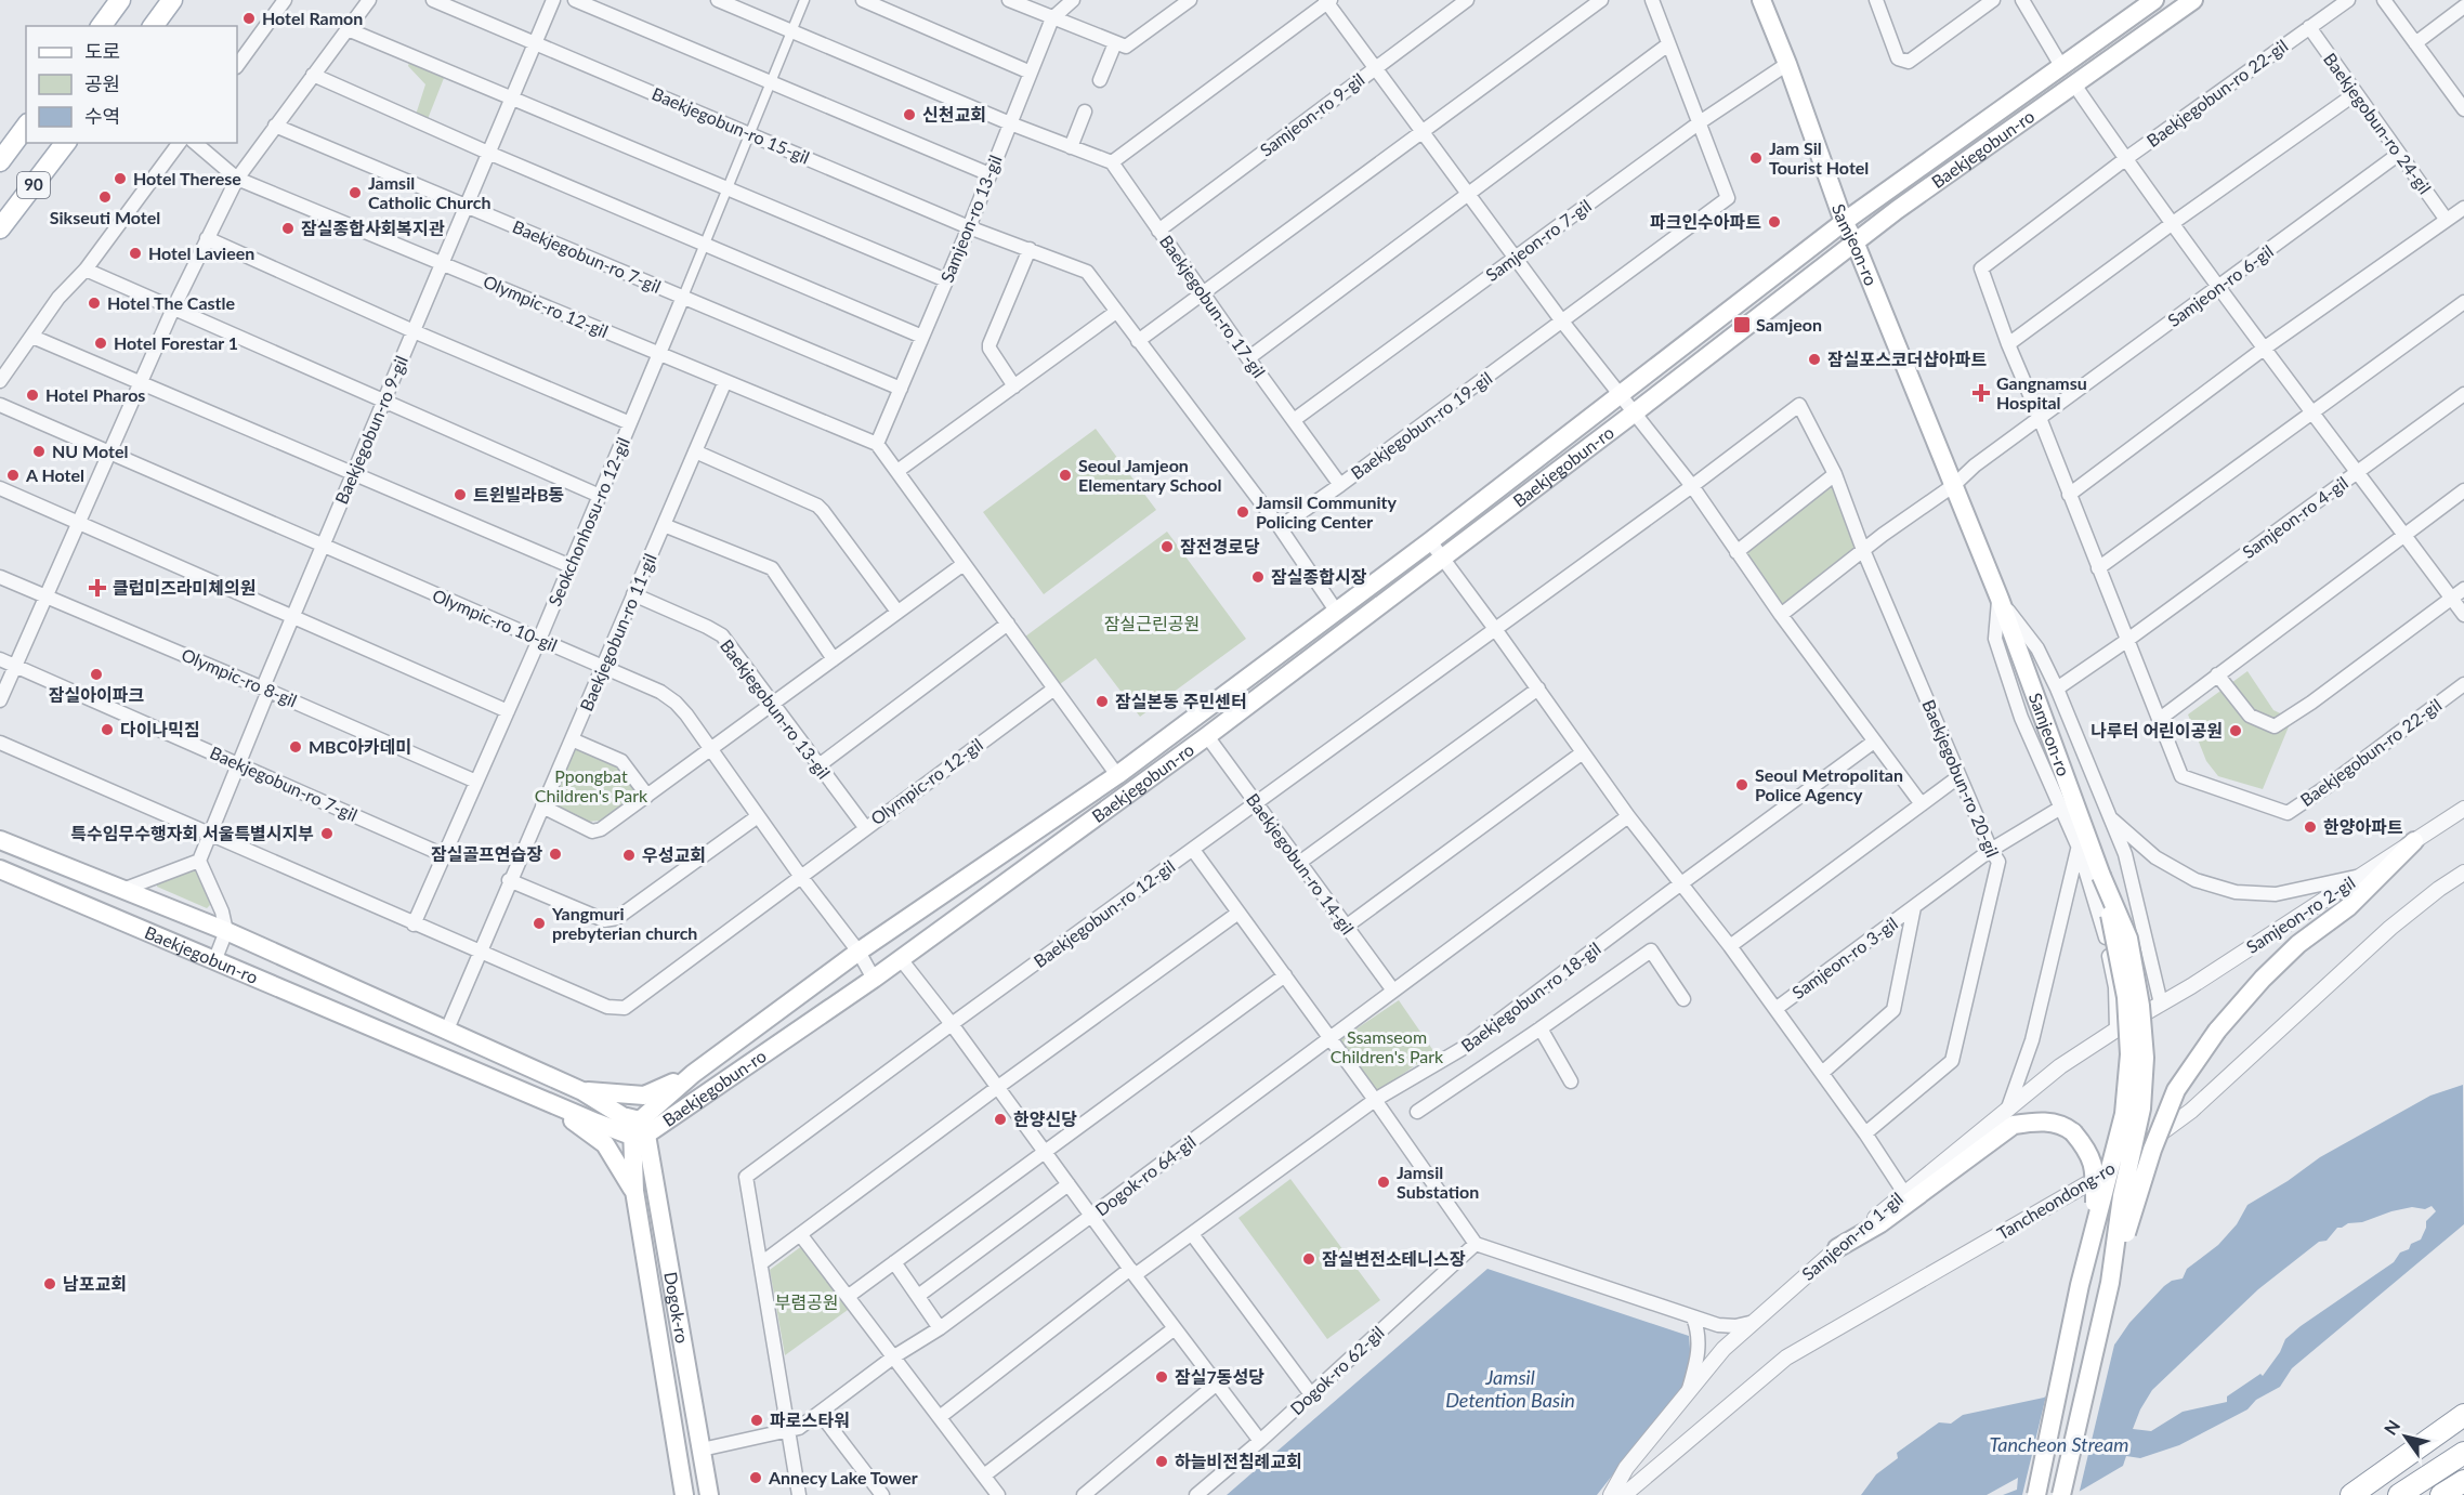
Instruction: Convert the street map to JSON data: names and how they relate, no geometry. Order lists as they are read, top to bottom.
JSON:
{
  "streets": {
    "main road": [
      "Baekjegobun-ro",
      "90",
      "Samjeon-ro",
      "Dogok-ro"
    ],
    "street": [
      "Baekjegobun-ro 22-gil",
      "Samjeon-ro 9-gil",
      "Baekjegobun-ro 24-gil",
      "Baekjegobun-ro 15-gil",
      "Samjeon-ro 13-gil",
      "Samjeon-ro 7-gil",
      "Baekjegobun-ro 7-gil",
      "Samjeon-ro 6-gil",
      "Olympic-ro 12-gil",
      "Baekjegobun-ro 17-gil",
      "Baekjegobun-ro 19-gil",
      "Baekjegobun-ro 9-gil",
      "Samjeon-ro 4-gil",
      "Seokchonhosu-ro 12-gil",
      "Olympic-ro 10-gil",
      "Baekjegobun-ro 11-gil",
      "Olympic-ro 8-gil",
      "Baekjegobun-ro 13-gil",
      "Baekjegobun-ro 20-gil",
      "Baekjegobun-ro 14-gil",
      "Baekjegobun-ro 12-gil",
      "Samjeon-ro 2-gil",
      "Samjeon-ro 3-gil",
      "Baekjegobun-ro 18-gil",
      "Dogok-ro 64-gil",
      "Tancheondong-ro",
      "Samjeon-ro 1-gil",
      "Dogok-ro 62-gil"
    ]
  },
  "crossings": [
    ["Baekjegobun-ro 22-gil", "Baekjegobun-ro 24-gil"],
    ["Samjeon-ro 9-gil", "Baekjegobun-ro 17-gil"],
    ["Baekjegobun-ro 24-gil", "Samjeon-ro 6-gil"],
    ["Baekjegobun-ro 15-gil", "Baekjegobun-ro"],
    ["Baekjegobun-ro 15-gil", "Samjeon-ro 13-gil"],
    ["Baekjegobun-ro 15-gil", "Baekjegobun-ro 19-gil"],
    ["Baekjegobun-ro 15-gil", "Baekjegobun-ro 9-gil"],
    ["Baekjegobun-ro 15-gil", "Seokchonhosu-ro 12-gil"],
    ["Baekjegobun-ro", "Samjeon-ro"],
    ["Baekjegobun-ro", "Olympic-ro 10-gil"],
    ["Baekjegobun-ro", "Baekjegobun-ro 11-gil"],
    ["Baekjegobun-ro", "Baekjegobun-ro 14-gil"],
    ["Baekjegobun-ro", "Dogok-ro"],
    ["Samjeon-ro 13-gil", "Olympic-ro 12-gil"],
    ["Samjeon-ro 7-gil", "Samjeon-ro"],
    ["Samjeon-ro 7-gil", "Baekjegobun-ro 17-gil"],
    ["Samjeon-ro 7-gil", "Baekjegobun-ro 19-gil"],
    ["Samjeon-ro", "Samjeon-ro 6-gil"],
    ["Baekjegobun-ro 7-gil", "Baekjegobun-ro 9-gil"],
    ["Baekjegobun-ro 7-gil", "Seokchonhosu-ro 12-gil"],
    ["Olympic-ro 12-gil", "Baekjegobun-ro 9-gil"],
    ["Olympic-ro 12-gil", "Seokchonhosu-ro 12-gil"],
    ["Olympic-ro 12-gil", "Olympic-ro 10-gil"],
    ["Olympic-ro 12-gil", "Baekjegobun-ro 11-gil"],
    ["Olympic-ro 12-gil", "Baekjegobun-ro 13-gil"],
    ["Baekjegobun-ro 17-gil", "Baekjegobun-ro 19-gil"],
    ["Baekjegobun-ro 9-gil", "Olympic-ro 10-gil"],
    ["Baekjegobun-ro 9-gil", "Olympic-ro 8-gil"],
    ["Seokchonhosu-ro 12-gil", "Olympic-ro 10-gil"],
    ["Seokchonhosu-ro 12-gil", "Olympic-ro 8-gil"],
    ["Olympic-ro 10-gil", "Baekjegobun-ro 11-gil"],
    ["Baekjegobun-ro 11-gil", "Baekjegobun-ro 13-gil"],
    ["Baekjegobun-ro 20-gil", "Samjeon-ro 3-gil"],
    ["Baekjegobun-ro 14-gil", "Baekjegobun-ro 12-gil"],
    ["Baekjegobun-ro 14-gil", "Dogok-ro 64-gil"],
    ["Baekjegobun-ro 12-gil", "Dogok-ro 64-gil"],
    ["Samjeon-ro 2-gil", "Samjeon-ro 1-gil"],
    ["Dogok-ro 64-gil", "Dogok-ro"]
  ],
  "water": ["Jamsil Detention Basin", "Tancheon Stream"],
  "parks": [
    "잠실근린공원",
    "Ppongbat Children's Park",
    "Ssamseom Children's Park",
    "부렴공원"
  ],
  "places": {
    "other": [
      "Hotel Ramon",
      "신천교회",
      "Jam Sil Tourist Hotel",
      "Hotel Therese",
      "Jamsil Catholic Church",
      "Sikseuti Motel",
      "파크인수아파트",
      "잠실종합사회복지관",
      "Hotel Lavieen",
      "Hotel The Castle",
      "Hotel Forestar 1",
      "잠실포스코더샵아파트",
      "Hotel Pharos",
      "NU Motel",
      "A Hotel",
      "Seoul Jamjeon Elementary School",
      "트윈빌라B동",
      "Jamsil Community Policing Center",
      "잠전경로당",
      "잠실종합시장",
      "잠실아이파크",
      "잠실본동 주민센터",
      "다이나믹짐",
      "나루터 어린이공원",
      "MBC아카데미",
      "Seoul Metropolitan Police Agency",
      "한양아파트",
      "특수임무수행자회 서울특별시지부",
      "잠실골프연습장",
      "우성교회",
      "Yangmuri prebyterian church",
      "한양신당",
      "Jamsil Substation",
      "잠실변전소테니스장",
      "남포교회",
      "잠실7동성당",
      "파로스타워",
      "하늘비전침례교회",
      "Annecy Lake Tower"
    ],
    "transit": ["Samjeon"],
    "health": ["Gangnamsu Hospital", "클럽미즈라미체의원"]
  },
  "legend": ["도로", "공원", "수역"],
  "north": "top left"
}
